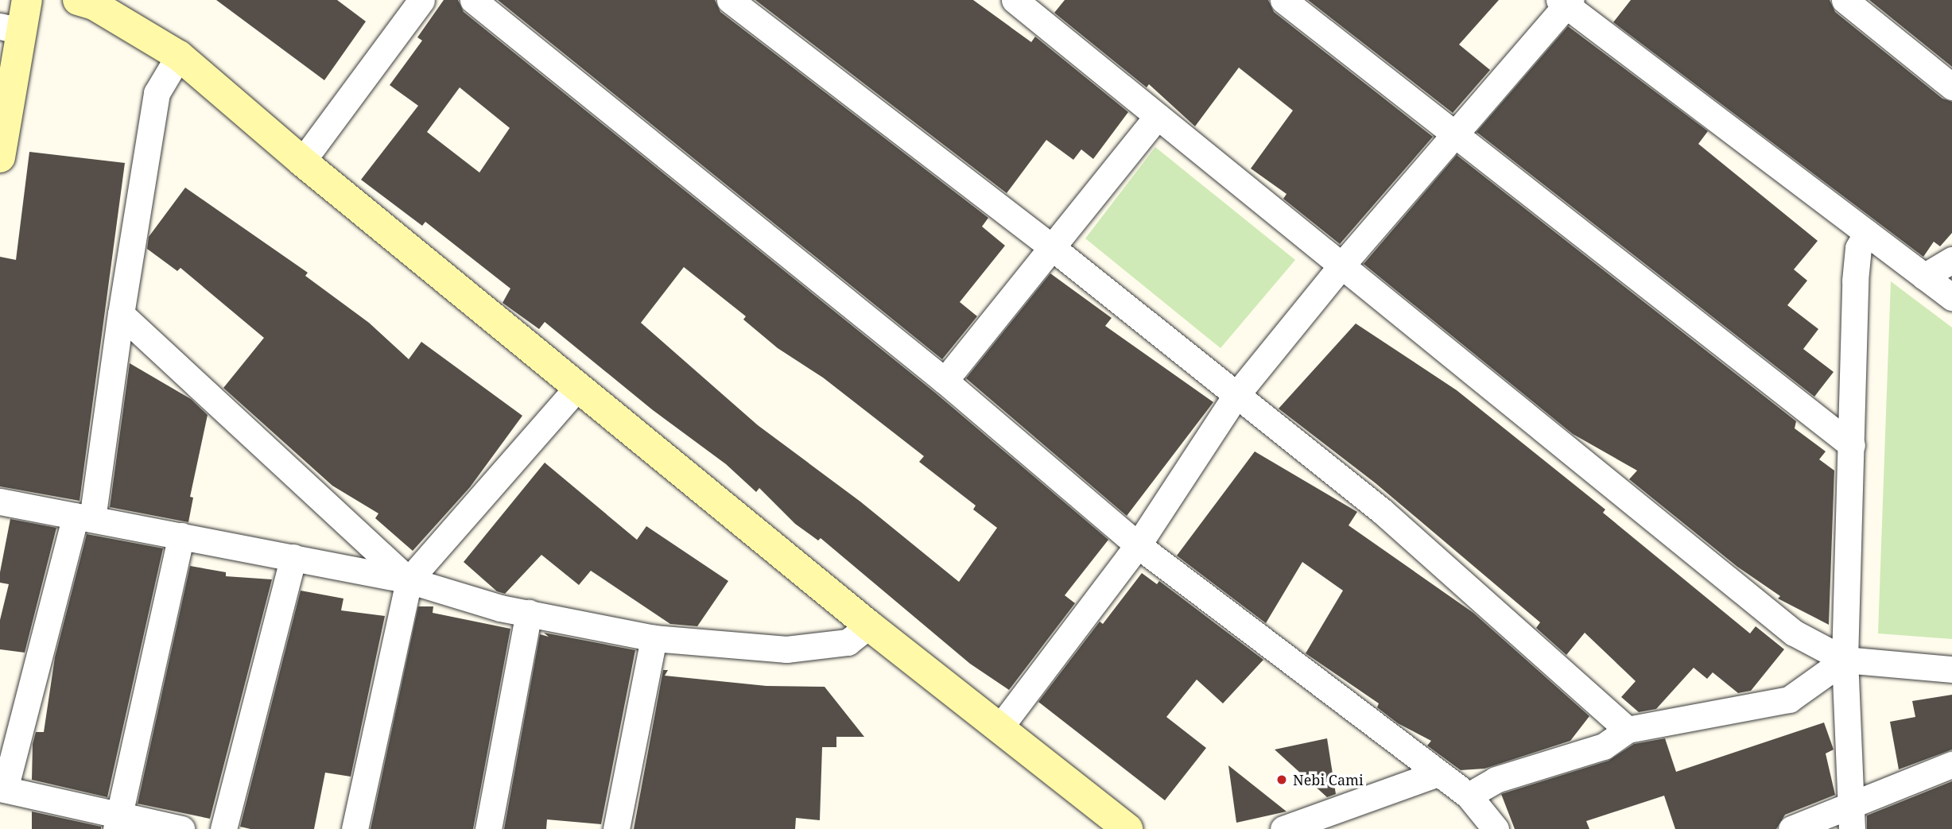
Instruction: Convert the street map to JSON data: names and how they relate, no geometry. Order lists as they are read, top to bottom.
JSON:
{
  "places": ["Nebi Cami"]
}
